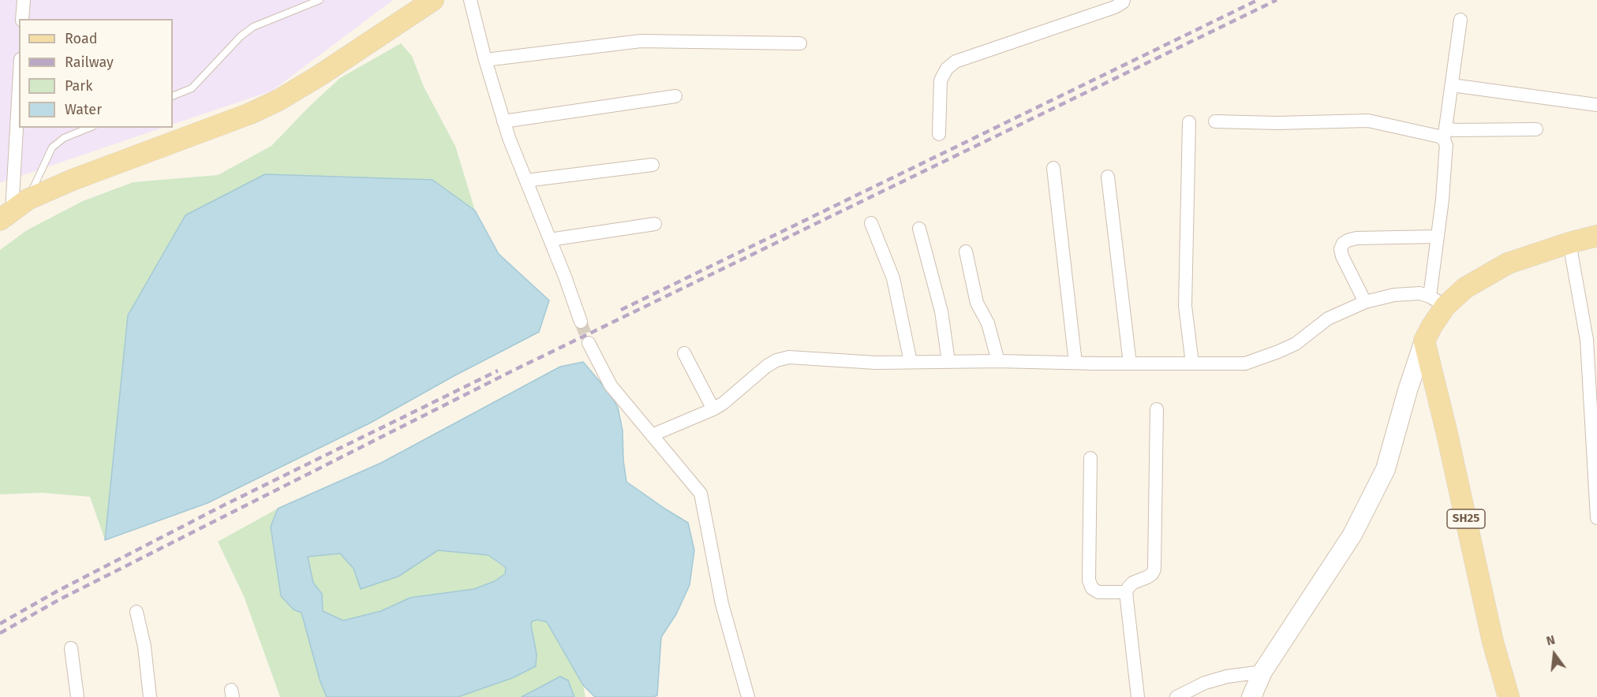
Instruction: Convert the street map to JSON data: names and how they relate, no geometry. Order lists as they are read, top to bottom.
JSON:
{
  "streets": {
    "main road": ["SH25"]
  },
  "legend": [
    "Road",
    "Railway",
    "Park",
    "Water"
  ],
  "north": "top"
}
